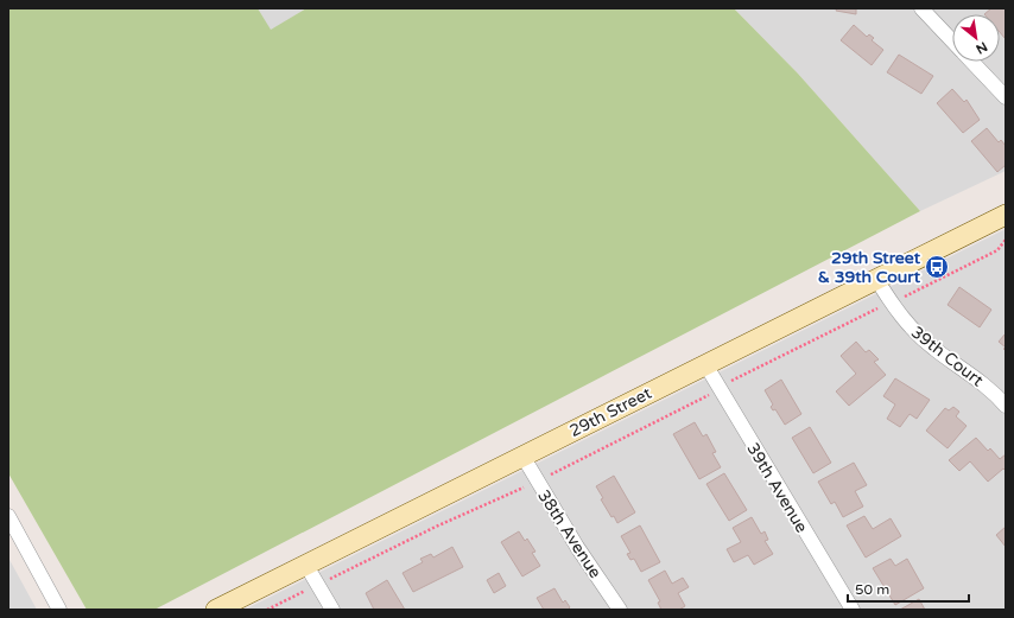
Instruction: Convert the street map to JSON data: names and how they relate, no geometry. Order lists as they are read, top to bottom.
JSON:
{
  "streets": {
    "street": [
      "39th Court",
      "29th Street",
      "39th Avenue",
      "38th Avenue"
    ]
  },
  "crossings": [
    ["39th Court", "29th Street"],
    ["29th Street", "39th Avenue"],
    ["29th Street", "38th Avenue"]
  ],
  "places": {
    "bus stop": ["29th Street & 39th Court"]
  },
  "scale_bar": "50 m",
  "north": "bottom right"
}
